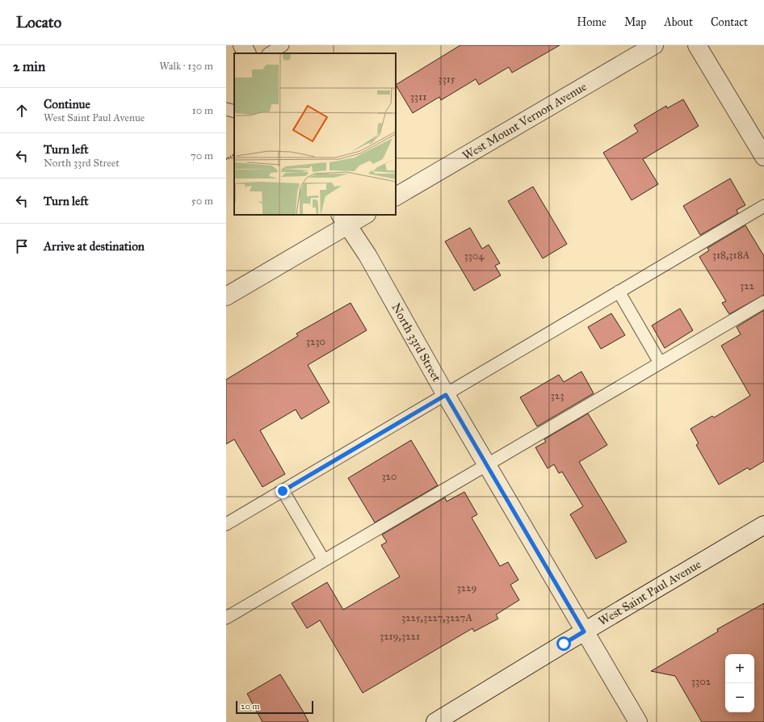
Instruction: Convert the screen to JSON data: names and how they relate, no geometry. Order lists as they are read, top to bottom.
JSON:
{
  "streets": {
    "street": ["West Mount Vernon Avenue", "North 33rd Street", "West Saint Paul Avenue"]
  },
  "crossings": [
    ["North 33rd Street", "West Saint Paul Avenue"]
  ],
  "house_numbers": [
    "3315",
    "3311",
    "318,318A",
    "3304",
    "322",
    "3230",
    "323",
    "320",
    "3229",
    "3225,3227,3227A",
    "3219,3221",
    "3302"
  ],
  "scale_bar": "20 m",
  "page": {
    "header": "Locato",
    "nav": [
      "Home",
      "Map",
      "About",
      "Contact"
    ],
    "heading": ["2 min", "Walk · 130 m"],
    "list": [
      ["Continue", "West Saint Paul Avenue", "10 m"],
      ["Turn left", "North 33rd Street", "70 m"],
      ["Turn left", "50 m"],
      "Arrive at destination"
    ],
    "map_buttons": ["+", "−"],
    "scale": "20 m"
  }
}
